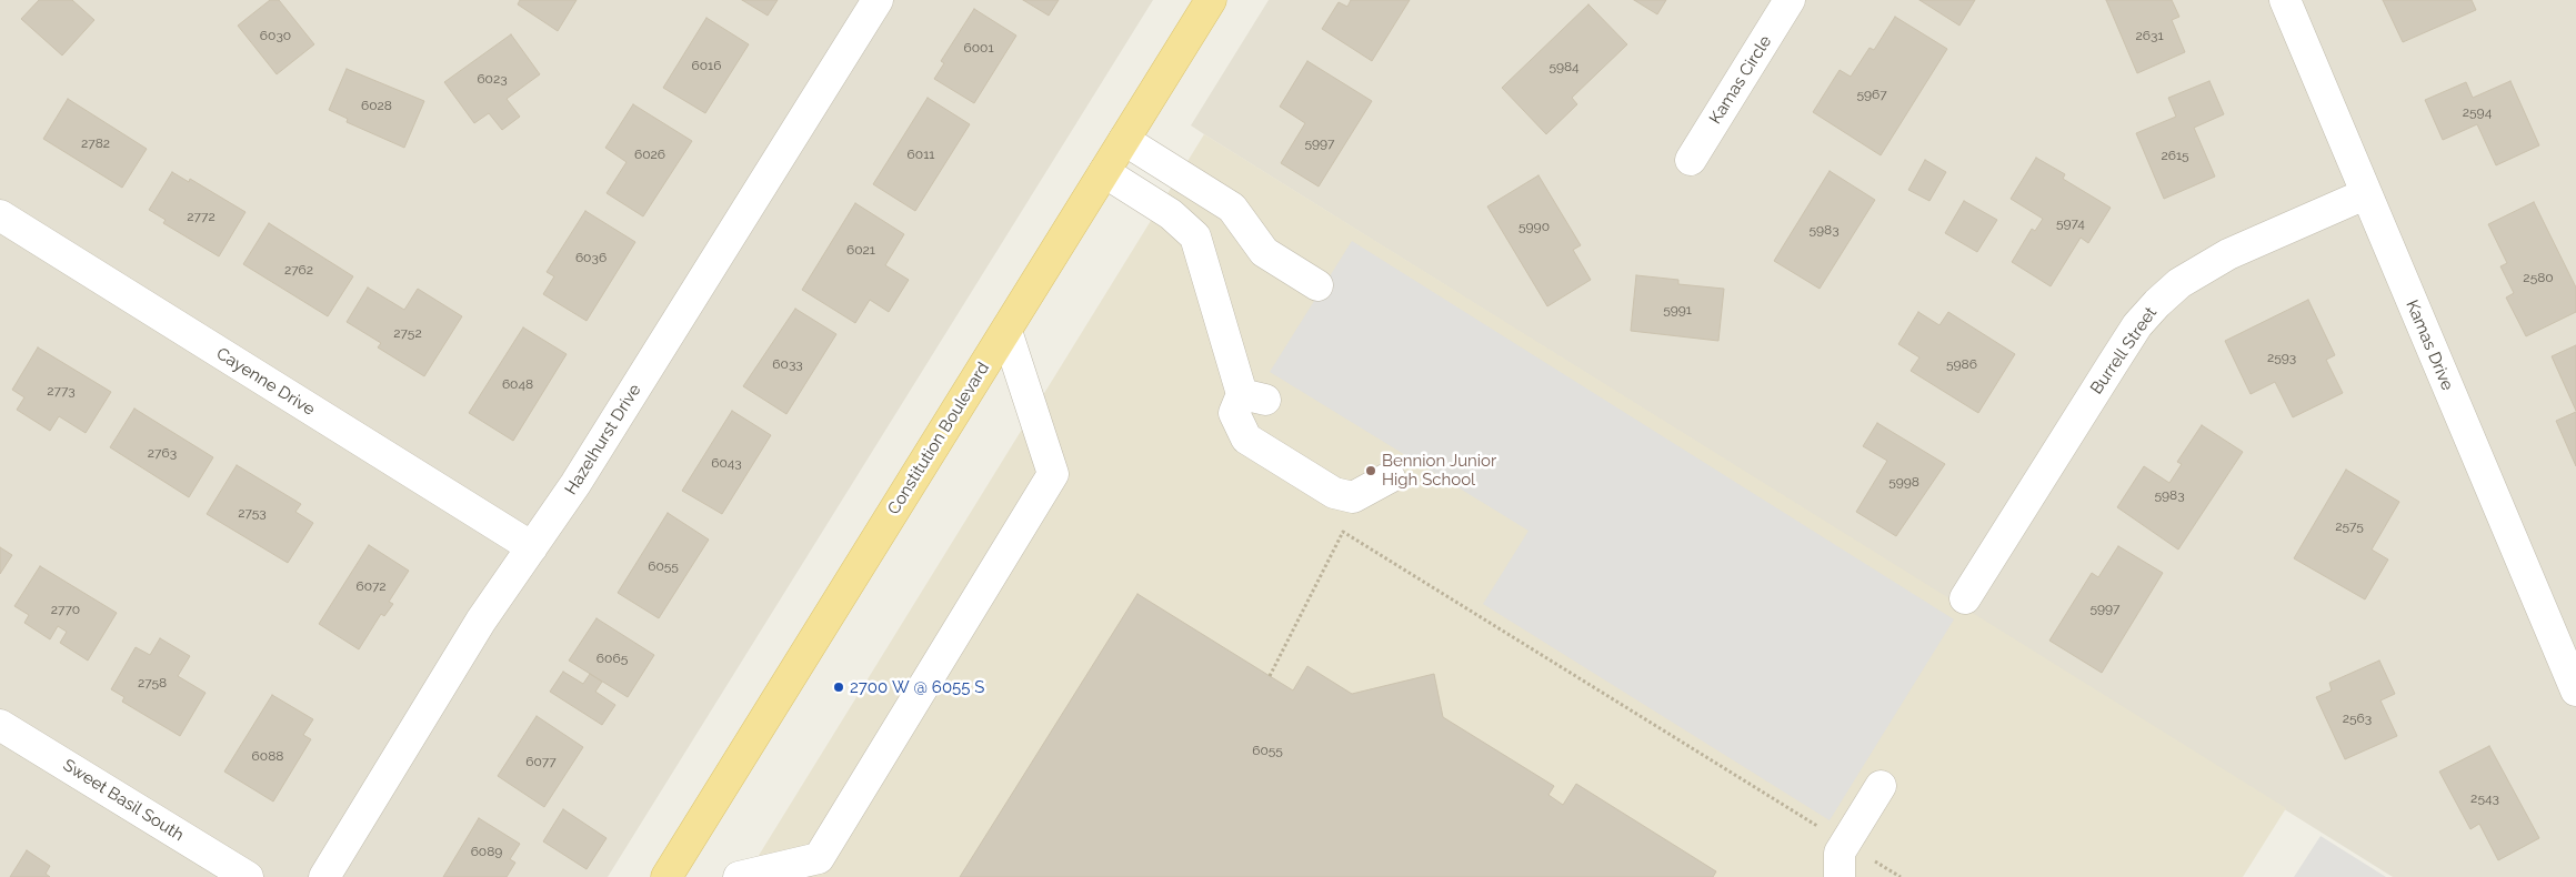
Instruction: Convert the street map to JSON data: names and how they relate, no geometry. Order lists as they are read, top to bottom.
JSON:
{
  "streets": {
    "main road": ["Constitution Boulevard"],
    "street": [
      "Kamas Circle",
      "Kamas Drive",
      "Burrell Street",
      "Cayenne Drive",
      "Hazelhurst Drive",
      "Sweet Basil South"
    ]
  },
  "crossings": [
    ["Kamas Drive", "Burrell Street"],
    ["Cayenne Drive", "Hazelhurst Drive"]
  ],
  "places": ["Bennion Junior High School", "2700 W @ 6055 S"],
  "house_numbers": [
    "6030",
    "2631",
    "6001",
    "6016",
    "5984",
    "6023",
    "5967",
    "6028",
    "2594",
    "2782",
    "5997",
    "6026",
    "6011",
    "2615",
    "2772",
    "5974",
    "5990",
    "5983",
    "6021",
    "6036",
    "2762",
    "2580",
    "5991",
    "2752",
    "2593",
    "6033",
    "5986",
    "6048",
    "2773",
    "2763",
    "6043",
    "5998",
    "5983",
    "2753",
    "2575",
    "6055",
    "6072",
    "5997",
    "2770",
    "6065",
    "2758",
    "2563",
    "6055",
    "6088",
    "6077",
    "2543",
    "6089"
  ]
}
